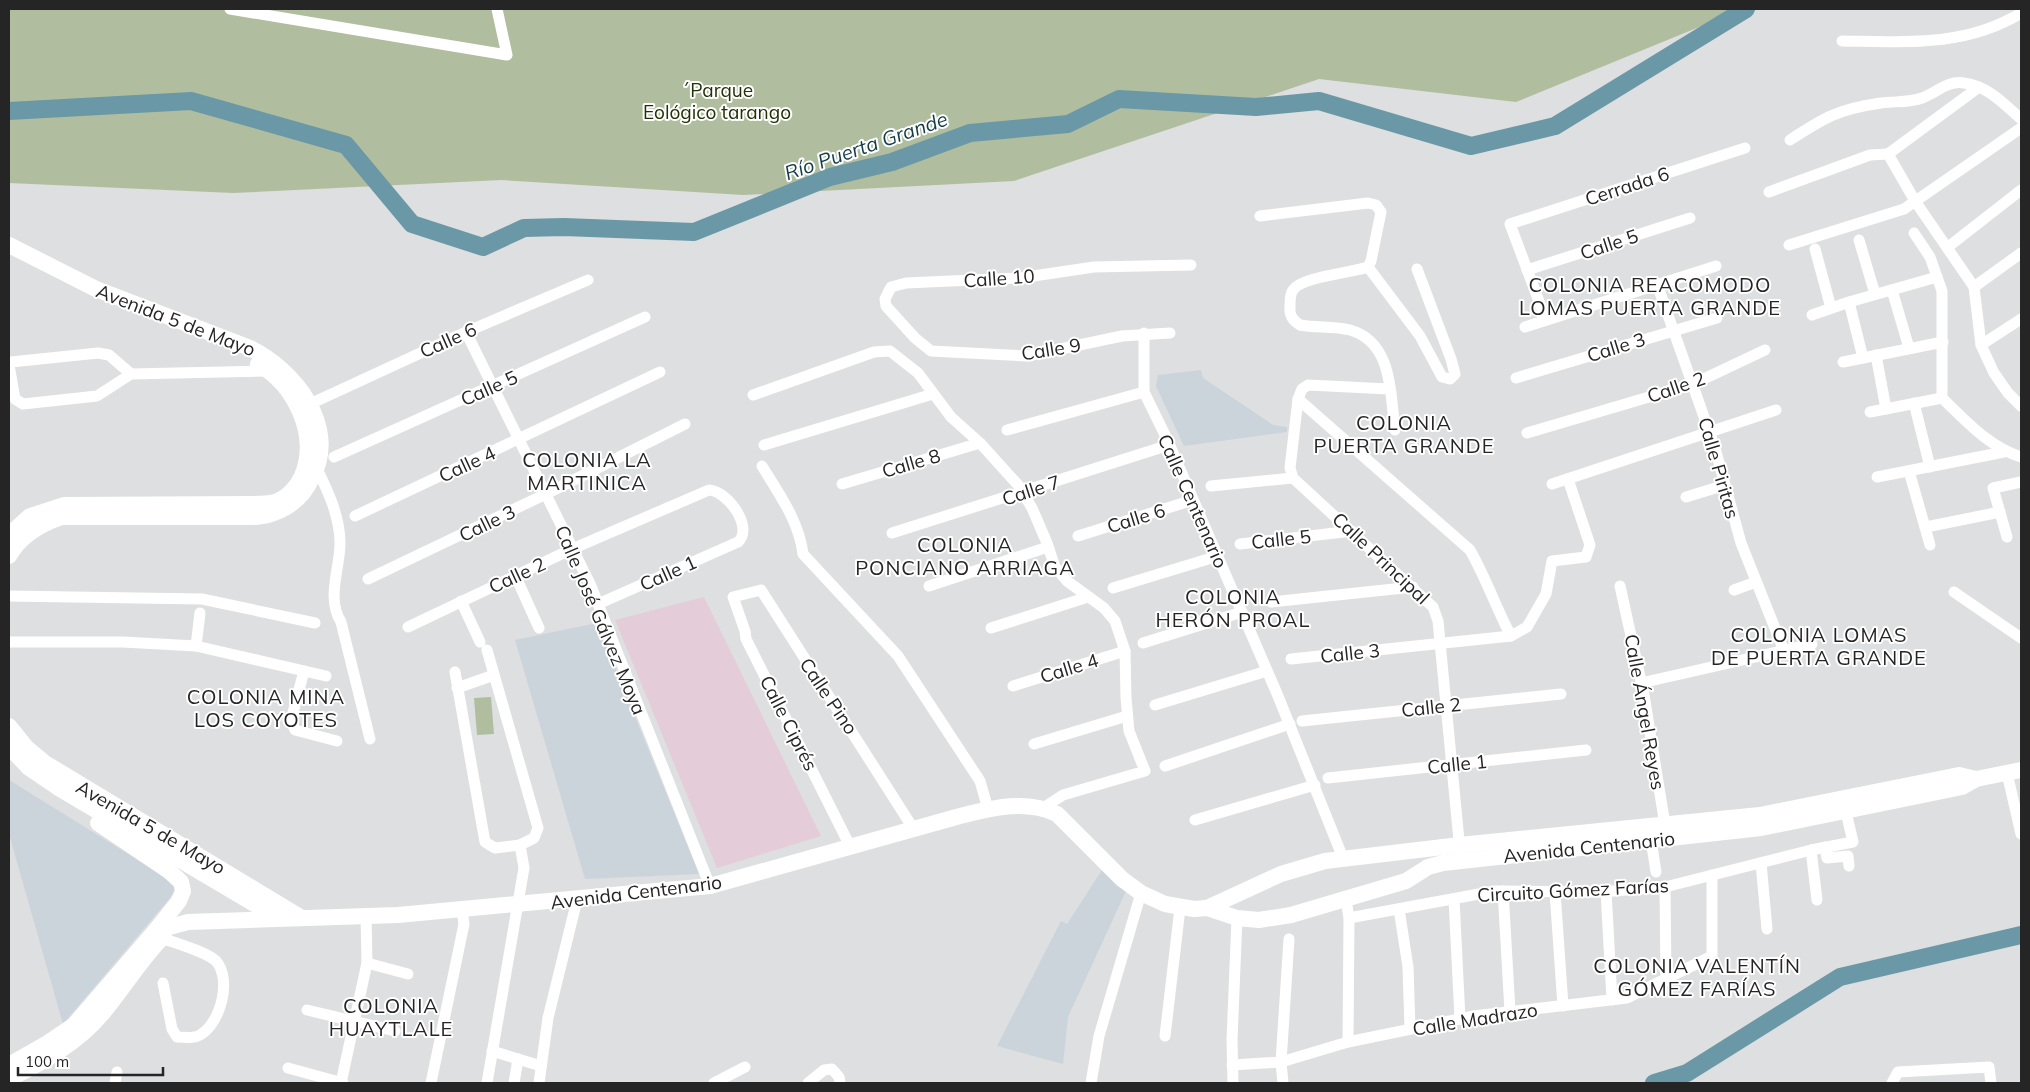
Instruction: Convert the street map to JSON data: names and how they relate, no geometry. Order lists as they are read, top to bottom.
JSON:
{
  "streets": {
    "main road": ["Avenida 5 de Mayo", "Avenida Centenario"],
    "street": [
      "Cerrada 6",
      "Calle 5",
      "Calle 10",
      "Calle 6",
      "Calle 3",
      "Calle 9",
      "Calle 2",
      "Calle 8",
      "Calle 4",
      "Calle Piritas",
      "Calle 7",
      "Calle Centenario",
      "Calle Principal",
      "Calle 1",
      "Calle José Gálvez Moya",
      "Calle Pino",
      "Calle Ángel Reyes",
      "Calle Ciprés",
      "Circuito Gómez Farías",
      "Calle Madrazo"
    ]
  },
  "crossings": [
    ["Cerrada 6", "Calle 5"],
    ["Calle 5", "Calle Principal"],
    ["Calle 5", "Calle José Gálvez Moya"],
    ["Calle 10", "Calle 9"],
    ["Avenida 5 de Mayo", "Calle 6"],
    ["Avenida 5 de Mayo", "Avenida Centenario"],
    ["Calle 6", "Calle Centenario"],
    ["Calle 6", "Calle José Gálvez Moya"],
    ["Calle 3", "Calle Piritas"],
    ["Calle 3", "Calle Principal"],
    ["Calle 3", "Calle José Gálvez Moya"],
    ["Calle 9", "Calle Centenario"],
    ["Calle 2", "Calle Piritas"],
    ["Calle 2", "Calle Principal"],
    ["Calle 2", "Calle 1"],
    ["Calle 2", "Calle José Gálvez Moya"],
    ["Calle 4", "Calle José Gálvez Moya"],
    ["Calle 7", "Calle Centenario"],
    ["Calle Centenario", "Avenida Centenario"],
    ["Calle Principal", "Calle 1"],
    ["Calle Principal", "Avenida Centenario"],
    ["Calle 1", "Calle José Gálvez Moya"],
    ["Calle José Gálvez Moya", "Avenida Centenario"],
    ["Calle Pino", "Calle Ciprés"],
    ["Calle Pino", "Avenida Centenario"],
    ["Calle Ángel Reyes", "Avenida Centenario"],
    ["Calle Ciprés", "Avenida Centenario"],
    ["Avenida Centenario", "Circuito Gómez Farías"],
    ["Circuito Gómez Farías", "Calle Madrazo"]
  ],
  "districts": [
    "COLONIA REACOMODO LOMAS PUERTA GRANDE",
    "COLONIA PUERTA GRANDE",
    "COLONIA LA MARTINICA",
    "COLONIA PONCIANO ARRIAGA",
    "COLONIA HERÓN PROAL",
    "COLONIA LOMAS DE PUERTA GRANDE",
    "COLONIA MINA LOS COYOTES",
    "COLONIA VALENTÍN GÓMEZ FARÍAS",
    "COLONIA HUAYTLALE"
  ],
  "water": ["Río Puerta Grande"],
  "parks": ["´Parque Eológico tarango"],
  "scale_bar": "100 m"
}
